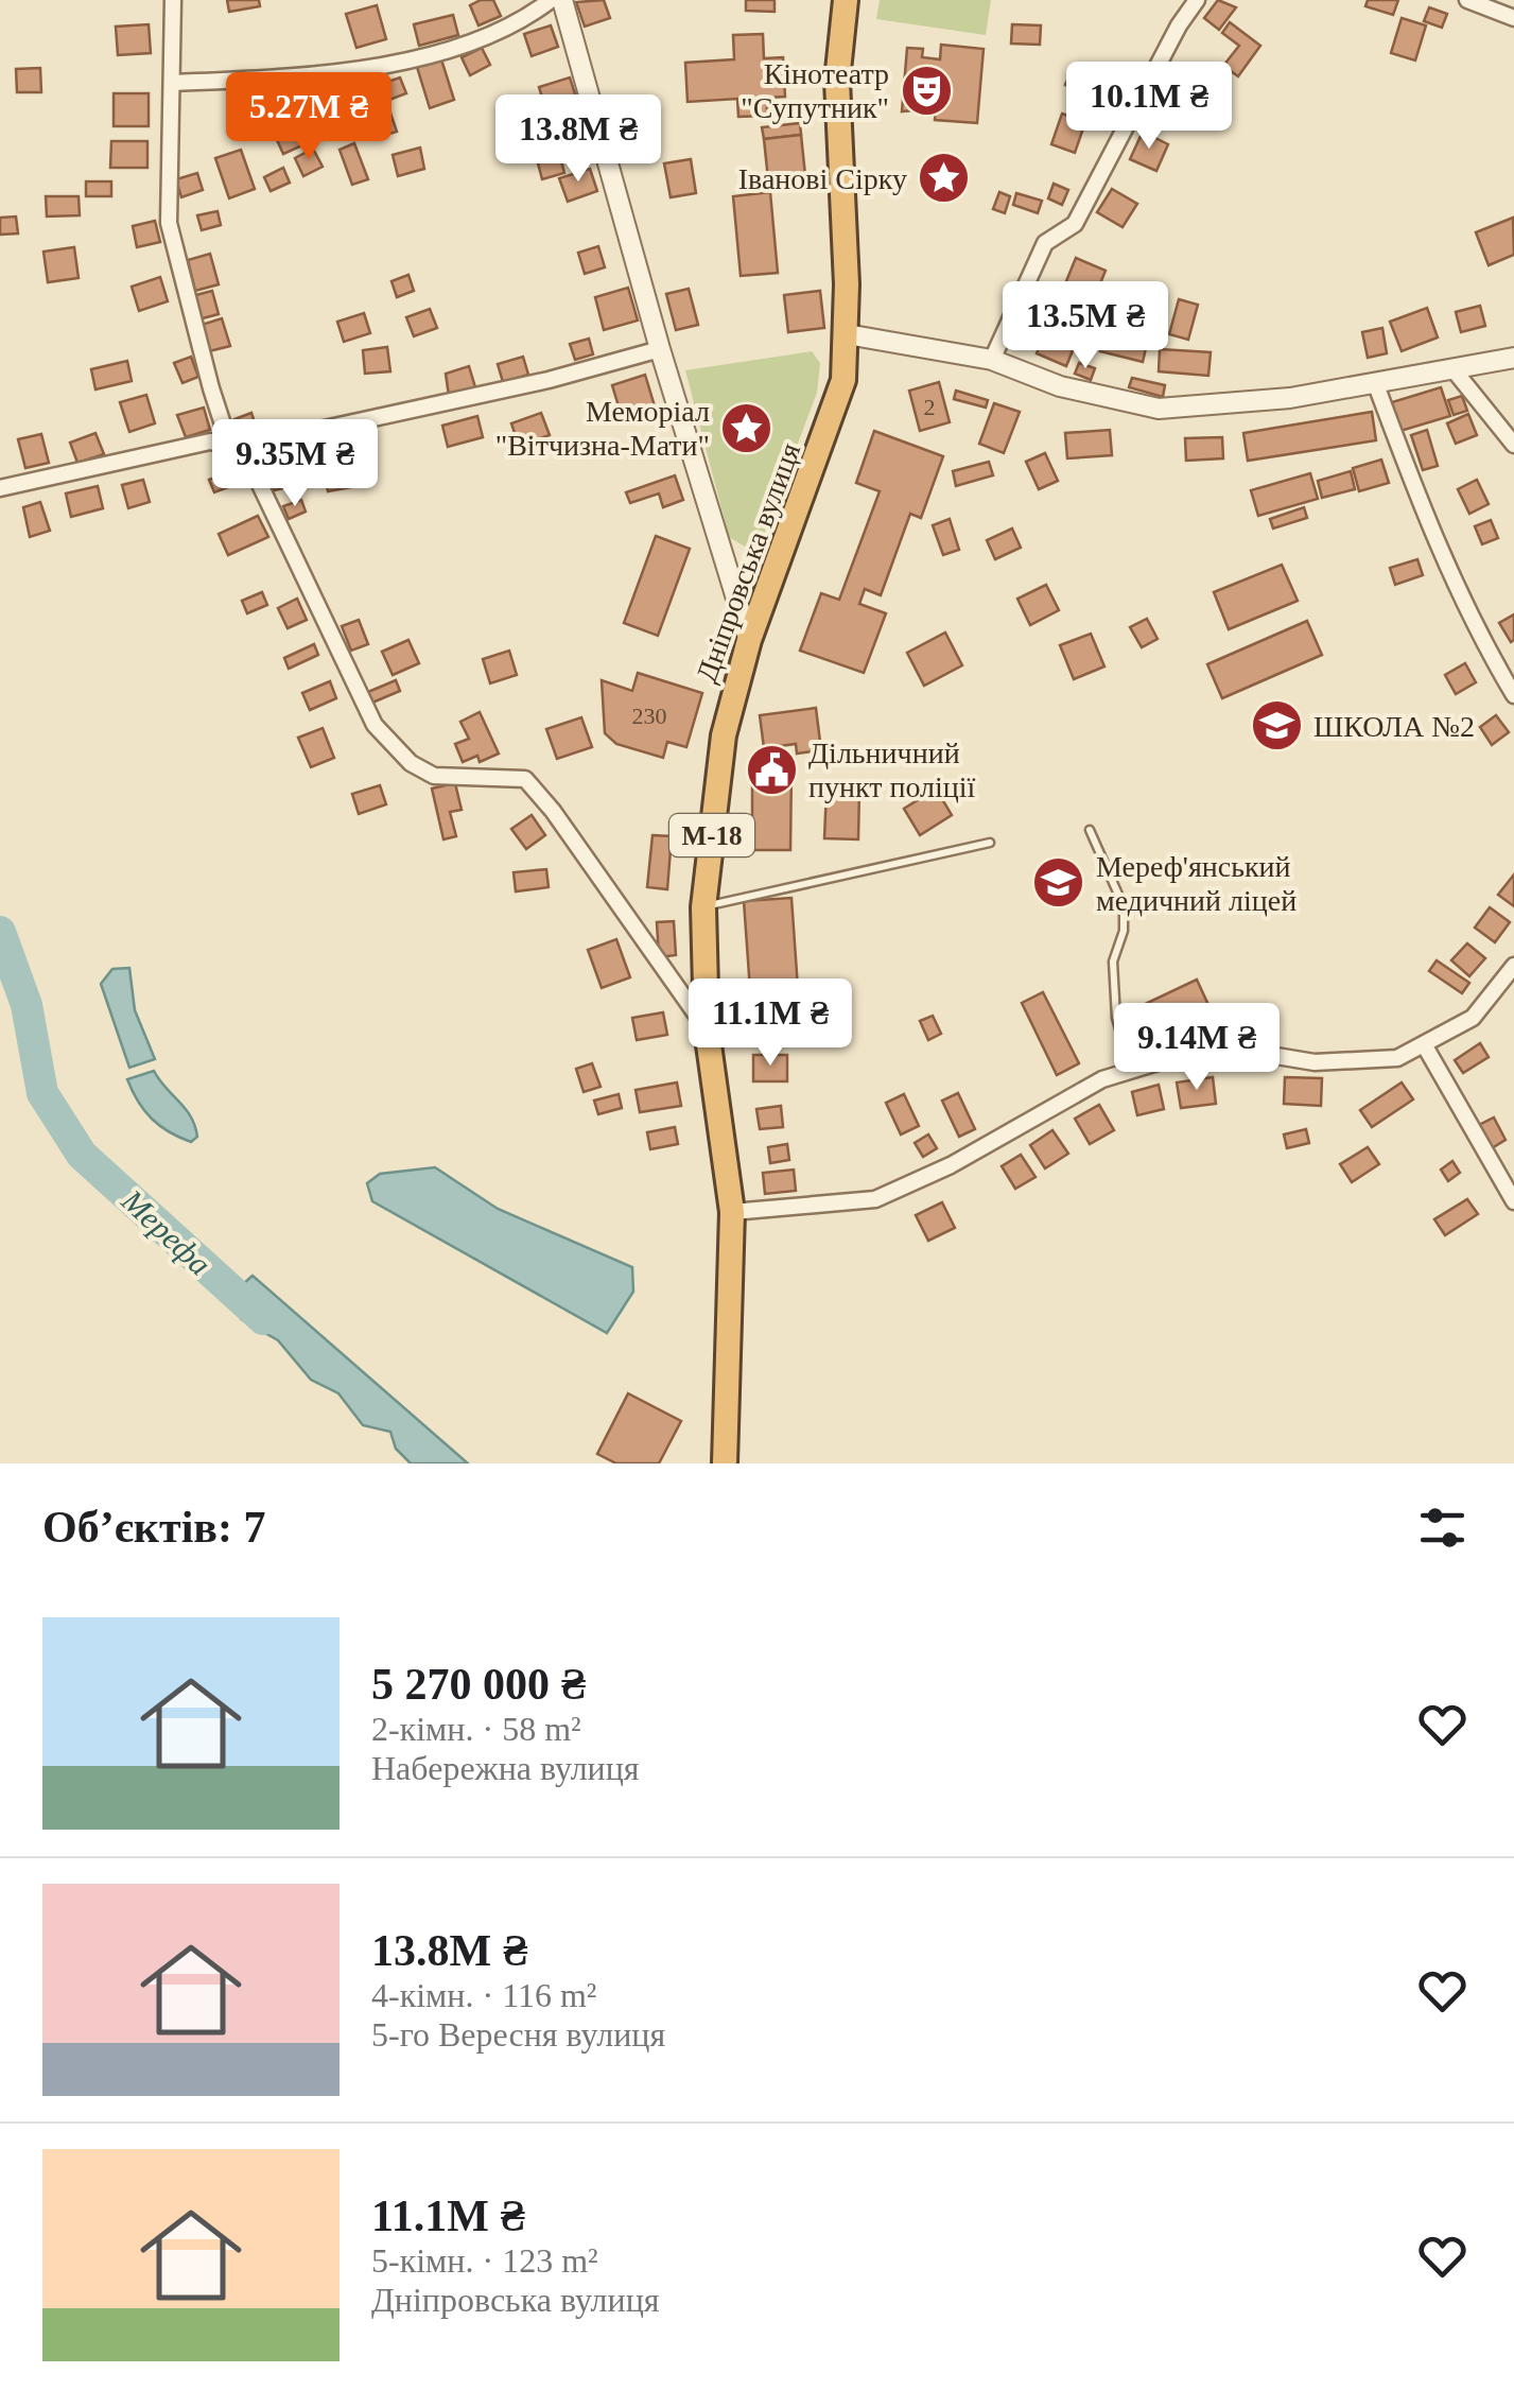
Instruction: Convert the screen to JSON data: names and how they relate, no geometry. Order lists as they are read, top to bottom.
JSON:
{
  "streets": {
    "highway": ["Дніпровська вулиця", "М-18"]
  },
  "water": ["Мерефа"],
  "places": {
    "theatre": ["Кінотеатр \"Супутник\""],
    "place": ["Іванові Сірку", "Меморіал \"Вітчизна-Мати\""],
    "school or university": ["ШКОЛА №2", "Мереф'янський медичний ліцей"],
    "public building": ["Дільничний пункт поліції"]
  },
  "house_numbers": ["2", "230"],
  "page": {
    "price": [
      "10.1M ₴",
      "5.27M ₴",
      "13.8M ₴",
      "13.5M ₴",
      "9.35M ₴",
      "11.1M ₴",
      "9.14M ₴"
    ],
    "heading": "Об’єктів: 7",
    "list": [
      {
        "name": "5 270 000 ₴",
        "note": "2-кімн. · 58 m² · Набережна вулиця"
      },
      {
        "name": "13.8M ₴",
        "note": "4-кімн. · 116 m² · 5-го Вересня вулиця"
      },
      {
        "name": "11.1M ₴",
        "note": "5-кімн. · 123 m² · Дніпровська вулиця"
      }
    ]
  }
}
